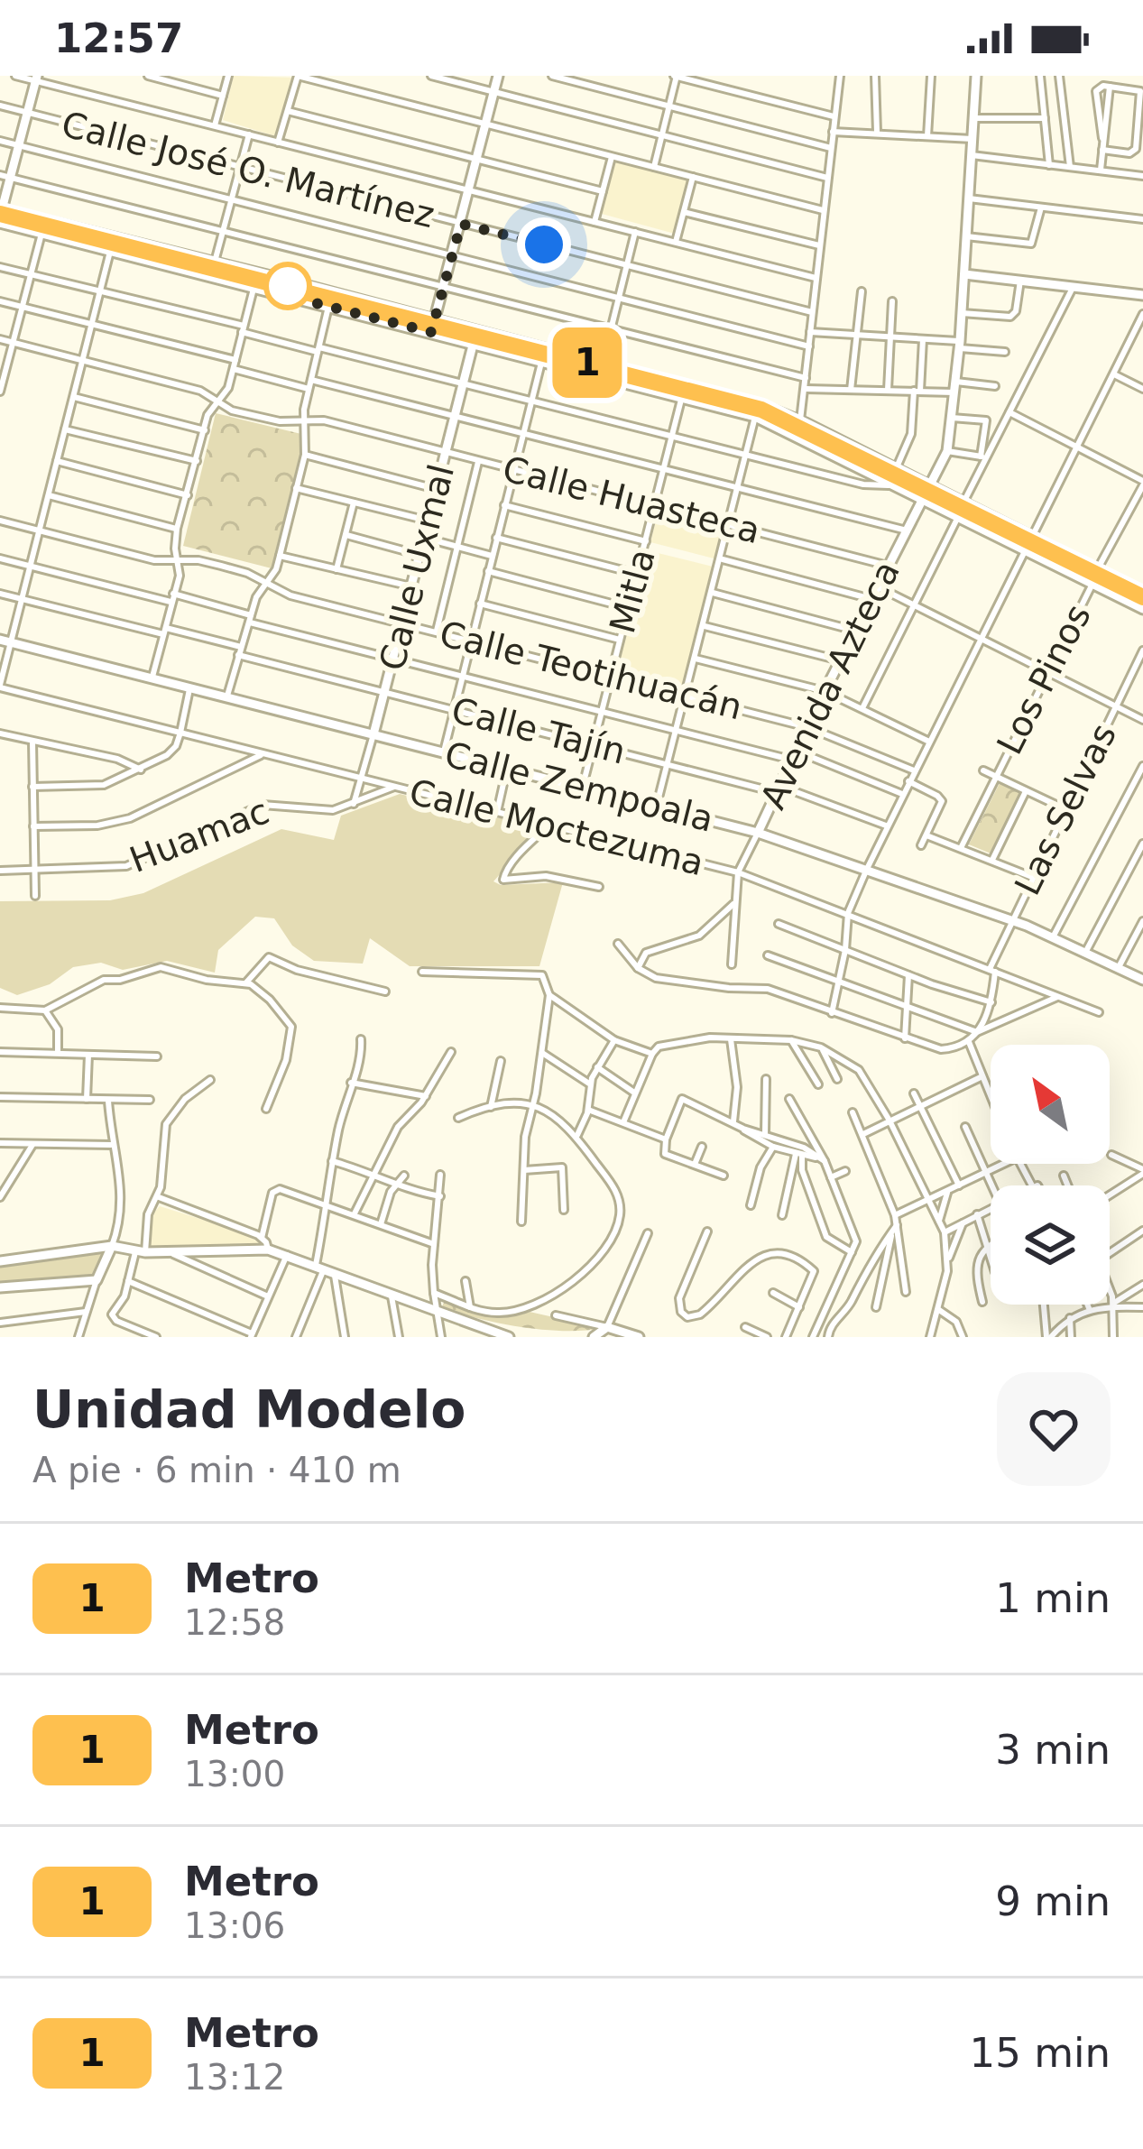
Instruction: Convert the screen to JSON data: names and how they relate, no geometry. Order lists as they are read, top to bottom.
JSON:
{
  "streets": {
    "street": [
      "Calle José O. Martínez",
      "Calle Huasteca",
      "Calle Uxmal",
      "Mitla",
      "Calle Teotihuacán",
      "Los Pinos",
      "Avenida Azteca",
      "Calle Tajín",
      "Calle Zempoala",
      "Las Selvas",
      "Calle Moctezuma",
      "Huamac"
    ]
  },
  "crossings": [
    ["Calle Huasteca", "Calle Uxmal"],
    ["Calle Huasteca", "Mitla"],
    ["Calle Huasteca", "Avenida Azteca"],
    ["Calle Uxmal", "Calle Teotihuacán"],
    ["Calle Uxmal", "Calle Tajín"],
    ["Calle Uxmal", "Calle Zempoala"],
    ["Calle Uxmal", "Calle Moctezuma"],
    ["Calle Uxmal", "Huamac"],
    ["Mitla", "Calle Teotihuacán"],
    ["Mitla", "Calle Tajín"],
    ["Mitla", "Calle Zempoala"],
    ["Calle Teotihuacán", "Avenida Azteca"],
    ["Avenida Azteca", "Calle Tajín"],
    ["Avenida Azteca", "Calle Zempoala"],
    ["Avenida Azteca", "Calle Moctezuma"],
    ["Calle Zempoala", "Las Selvas"],
    ["Las Selvas", "Calle Moctezuma"],
    ["Calle Moctezuma", "Huamac"]
  ],
  "lines": ["metro line 1"],
  "north": "top left",
  "page": {
    "status": "12:57",
    "on_map": "1",
    "heading": ["Unidad Modelo", "A pie · 6 min · 410 m"],
    "list": [
      {
        "mark": "1",
        "name": "Metro",
        "note": "12:58",
        "value": "1 min"
      },
      {
        "mark": "1",
        "name": "Metro",
        "note": "13:00",
        "value": "3 min"
      },
      {
        "mark": "1",
        "name": "Metro",
        "note": "13:06",
        "value": "9 min"
      },
      {
        "mark": "1",
        "name": "Metro",
        "note": "13:12",
        "value": "15 min"
      }
    ]
  }
}
